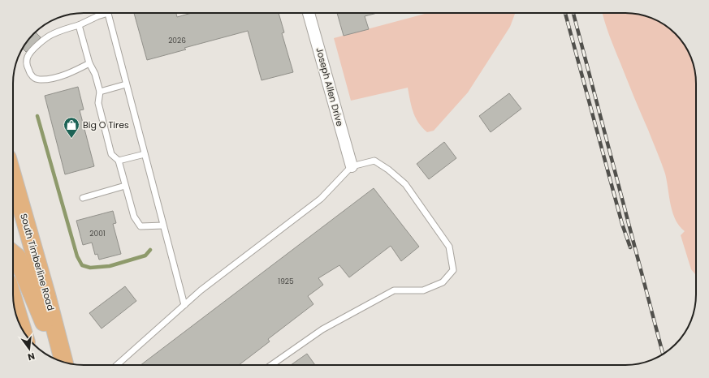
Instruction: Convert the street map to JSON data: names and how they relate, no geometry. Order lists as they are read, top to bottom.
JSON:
{
  "streets": {
    "main road": ["South Timberline Road"],
    "street": ["Joseph Allen Drive"]
  },
  "places": {
    "shop": ["Big O Tires"]
  },
  "house_numbers": ["2026", "2001", "1925"],
  "north": "bottom"
}
